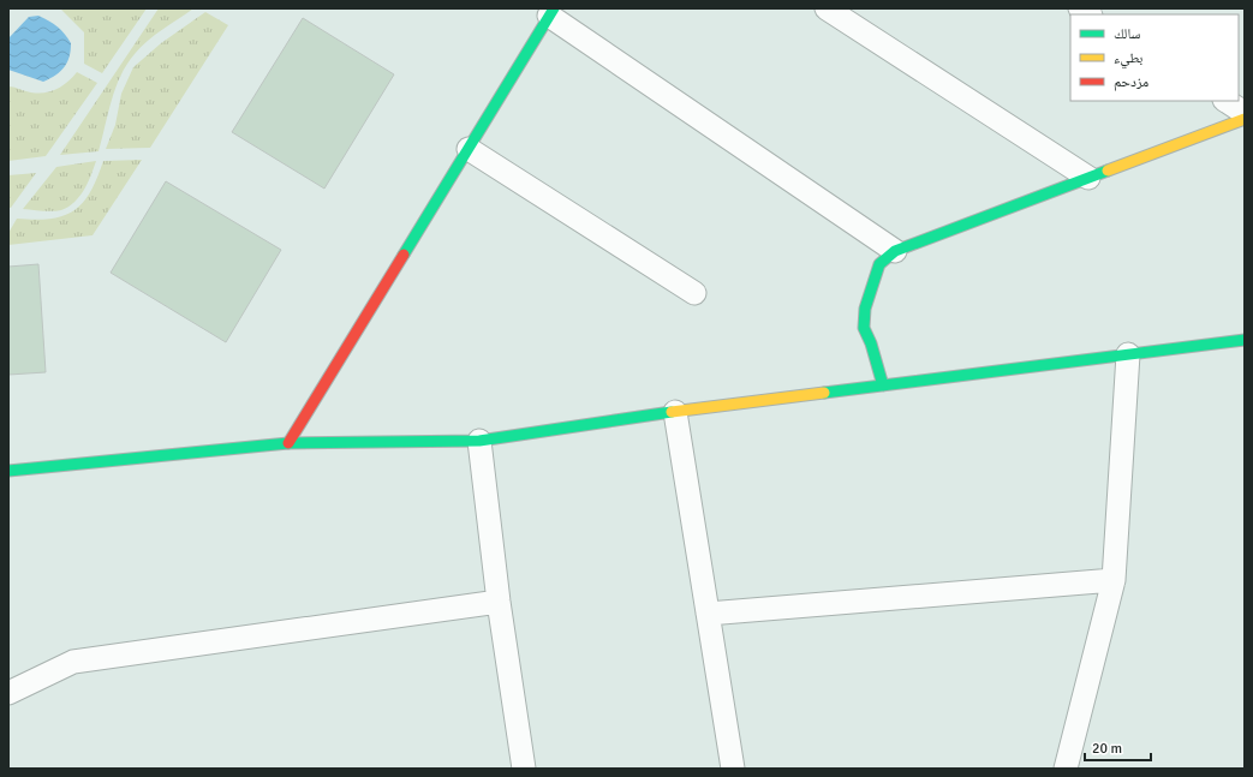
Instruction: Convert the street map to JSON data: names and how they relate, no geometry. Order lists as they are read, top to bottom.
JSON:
{
  "legend": ["سالك", "بطيء", "مزدحم"],
  "scale_bar": "20 m"
}
